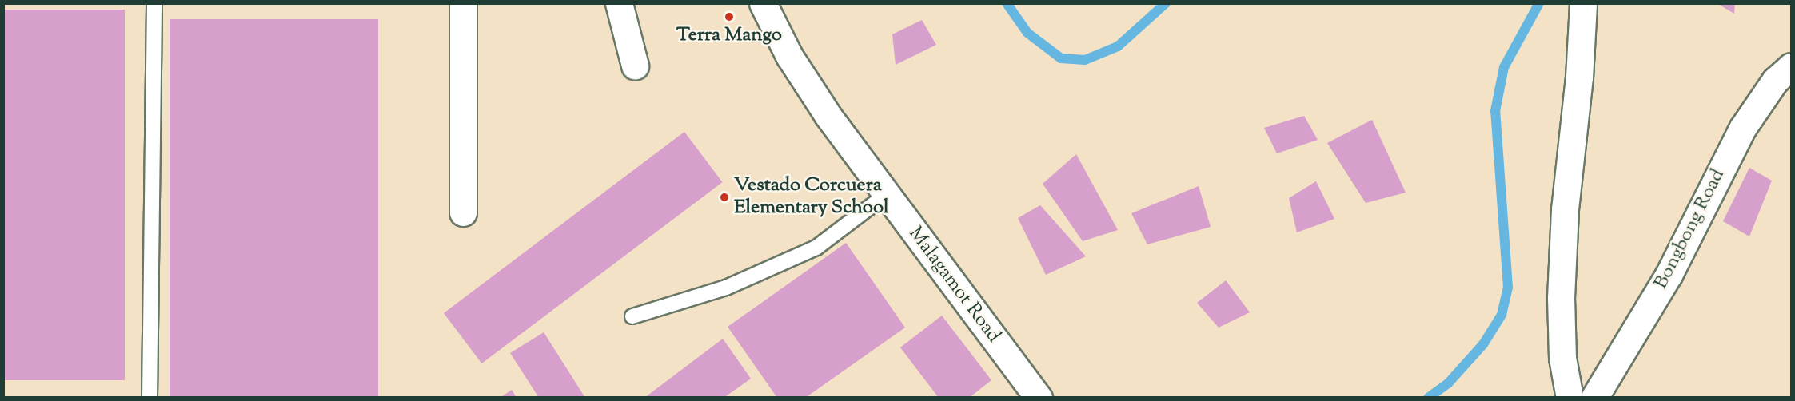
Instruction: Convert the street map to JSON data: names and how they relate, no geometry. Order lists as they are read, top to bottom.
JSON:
{
  "streets": {
    "street": ["Bongbong Road", "Malagamot Road"]
  },
  "places": ["Terra Mango", "Vestado Corcuera Elementary School"]
}
